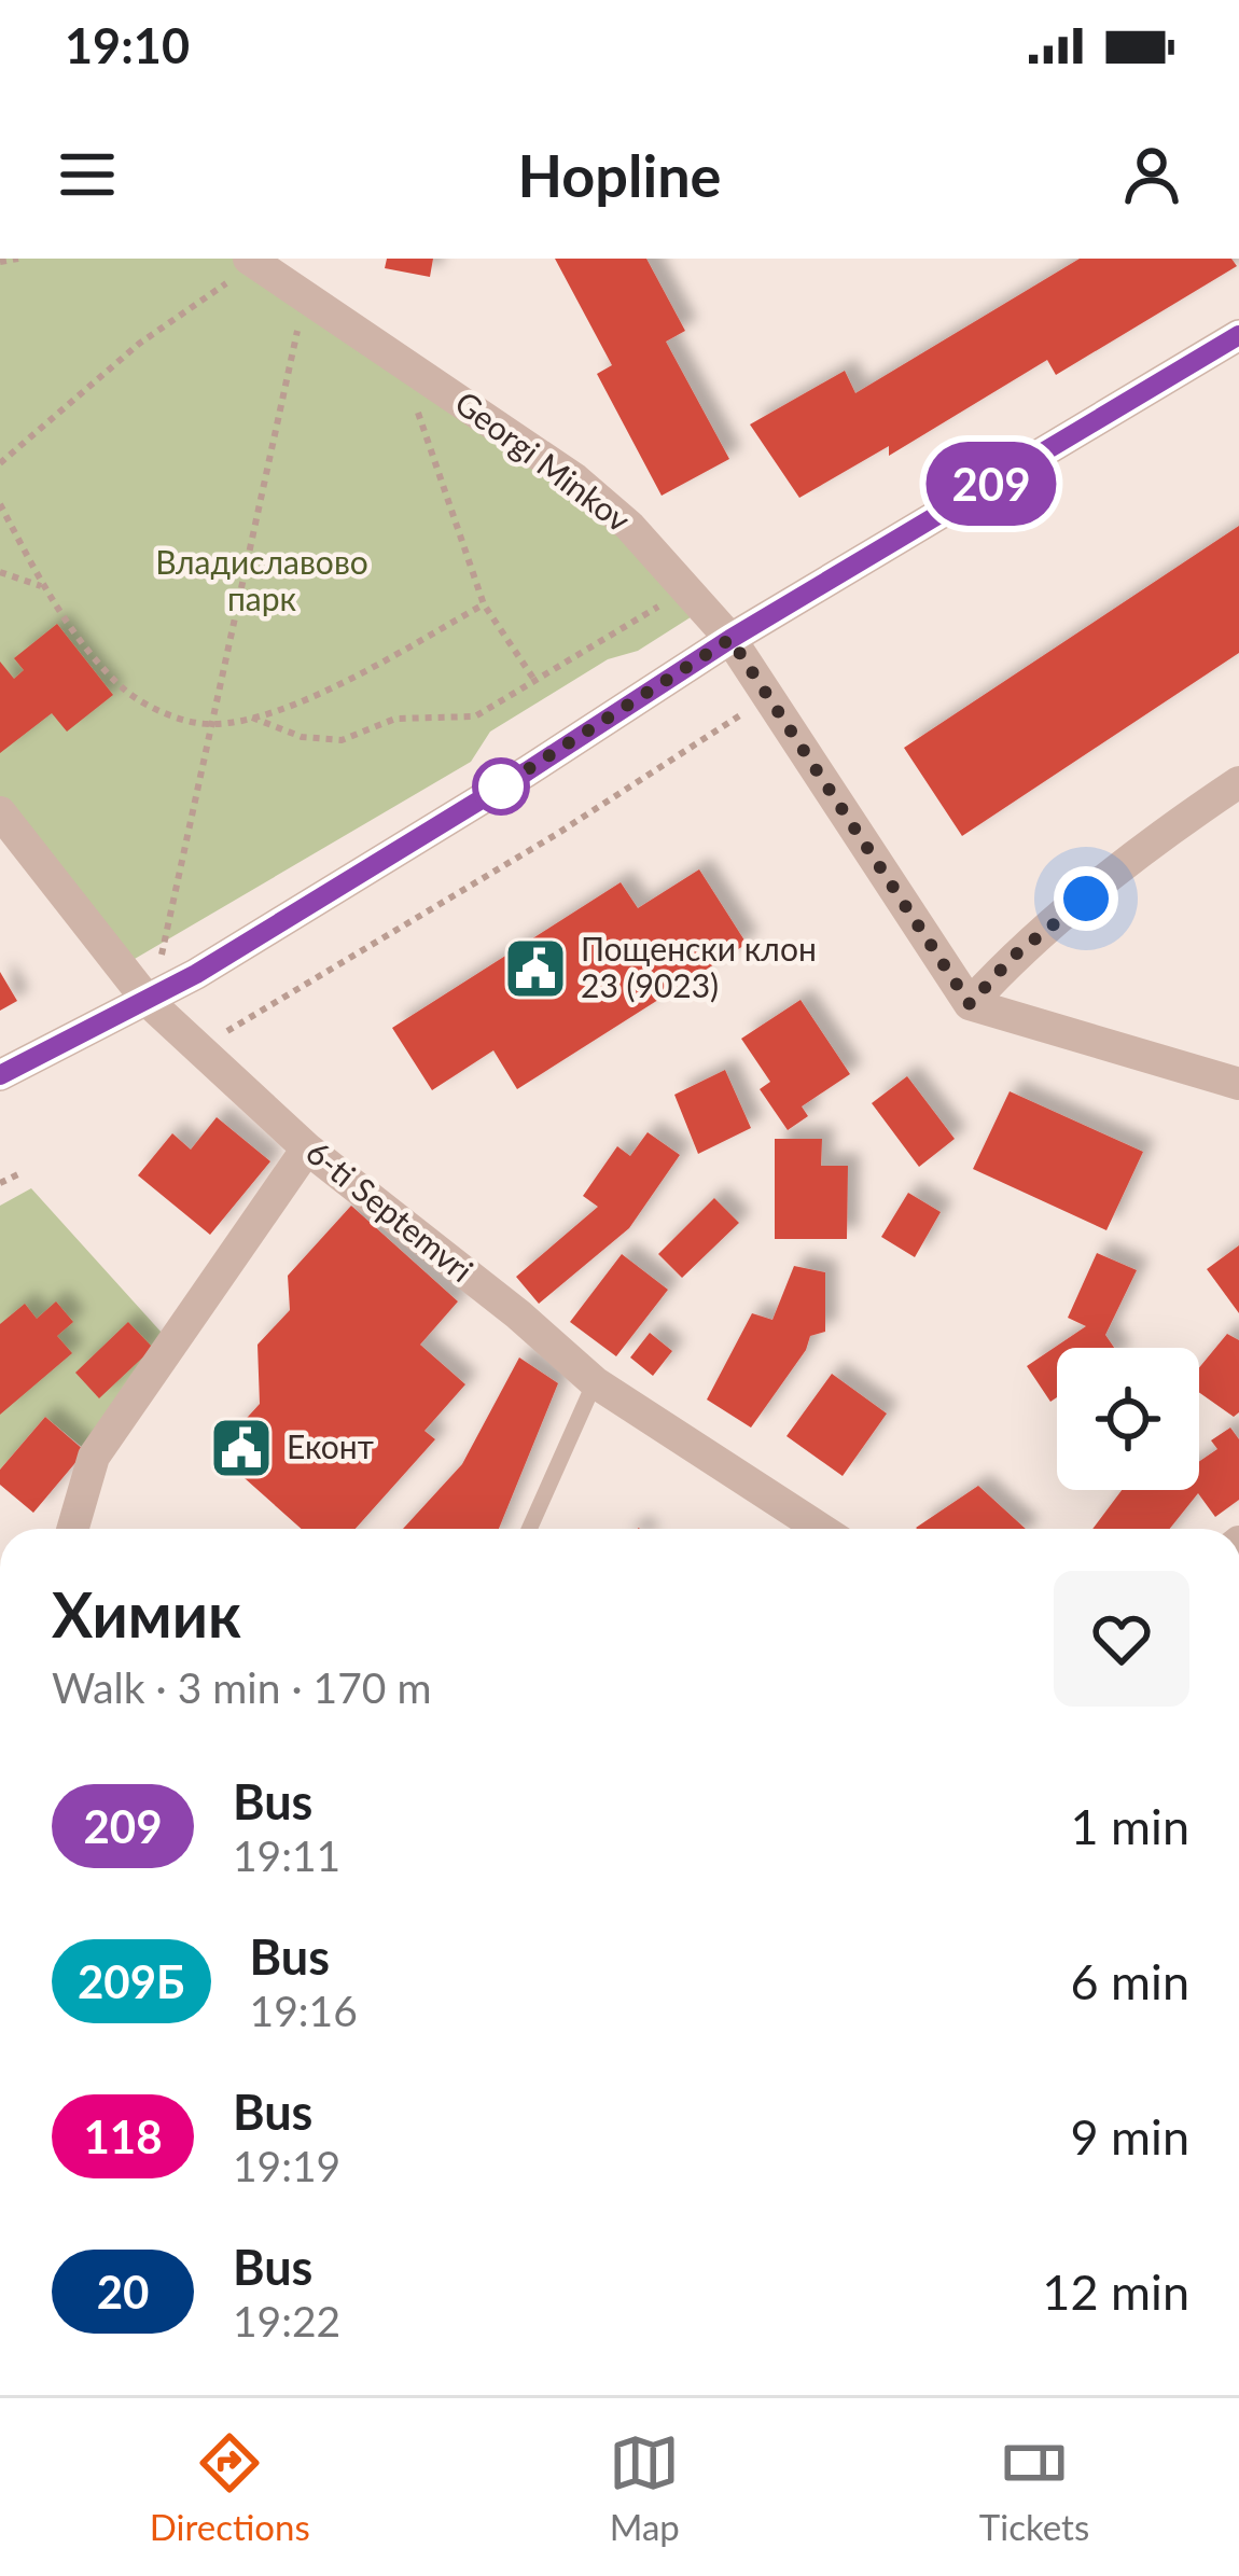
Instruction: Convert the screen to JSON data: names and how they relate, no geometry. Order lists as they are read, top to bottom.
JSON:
{
  "streets": {
    "street": ["Georgi Minkov", "6-ti Septemvri"]
  },
  "parks": ["Владиславово парк"],
  "places": {
    "public building": ["Пощенски клон 23 (9023)", "Еконт"]
  },
  "lines": ["bus line 209"],
  "page": {
    "status": "19:10",
    "header": "Hopline",
    "on_map": "209",
    "heading": ["Химик", "Walk · 3 min · 170 m"],
    "list": [
      {
        "mark": "209",
        "name": "Bus",
        "note": "19:11",
        "value": "1 min"
      },
      {
        "mark": "209Б",
        "name": "Bus",
        "note": "19:16",
        "value": "6 min"
      },
      {
        "mark": "118",
        "name": "Bus",
        "note": "19:19",
        "value": "9 min"
      },
      {
        "mark": "20",
        "name": "Bus",
        "note": "19:22",
        "value": "12 min"
      }
    ],
    "tabs": ["Directions", "Map", "Tickets"]
  }
}
